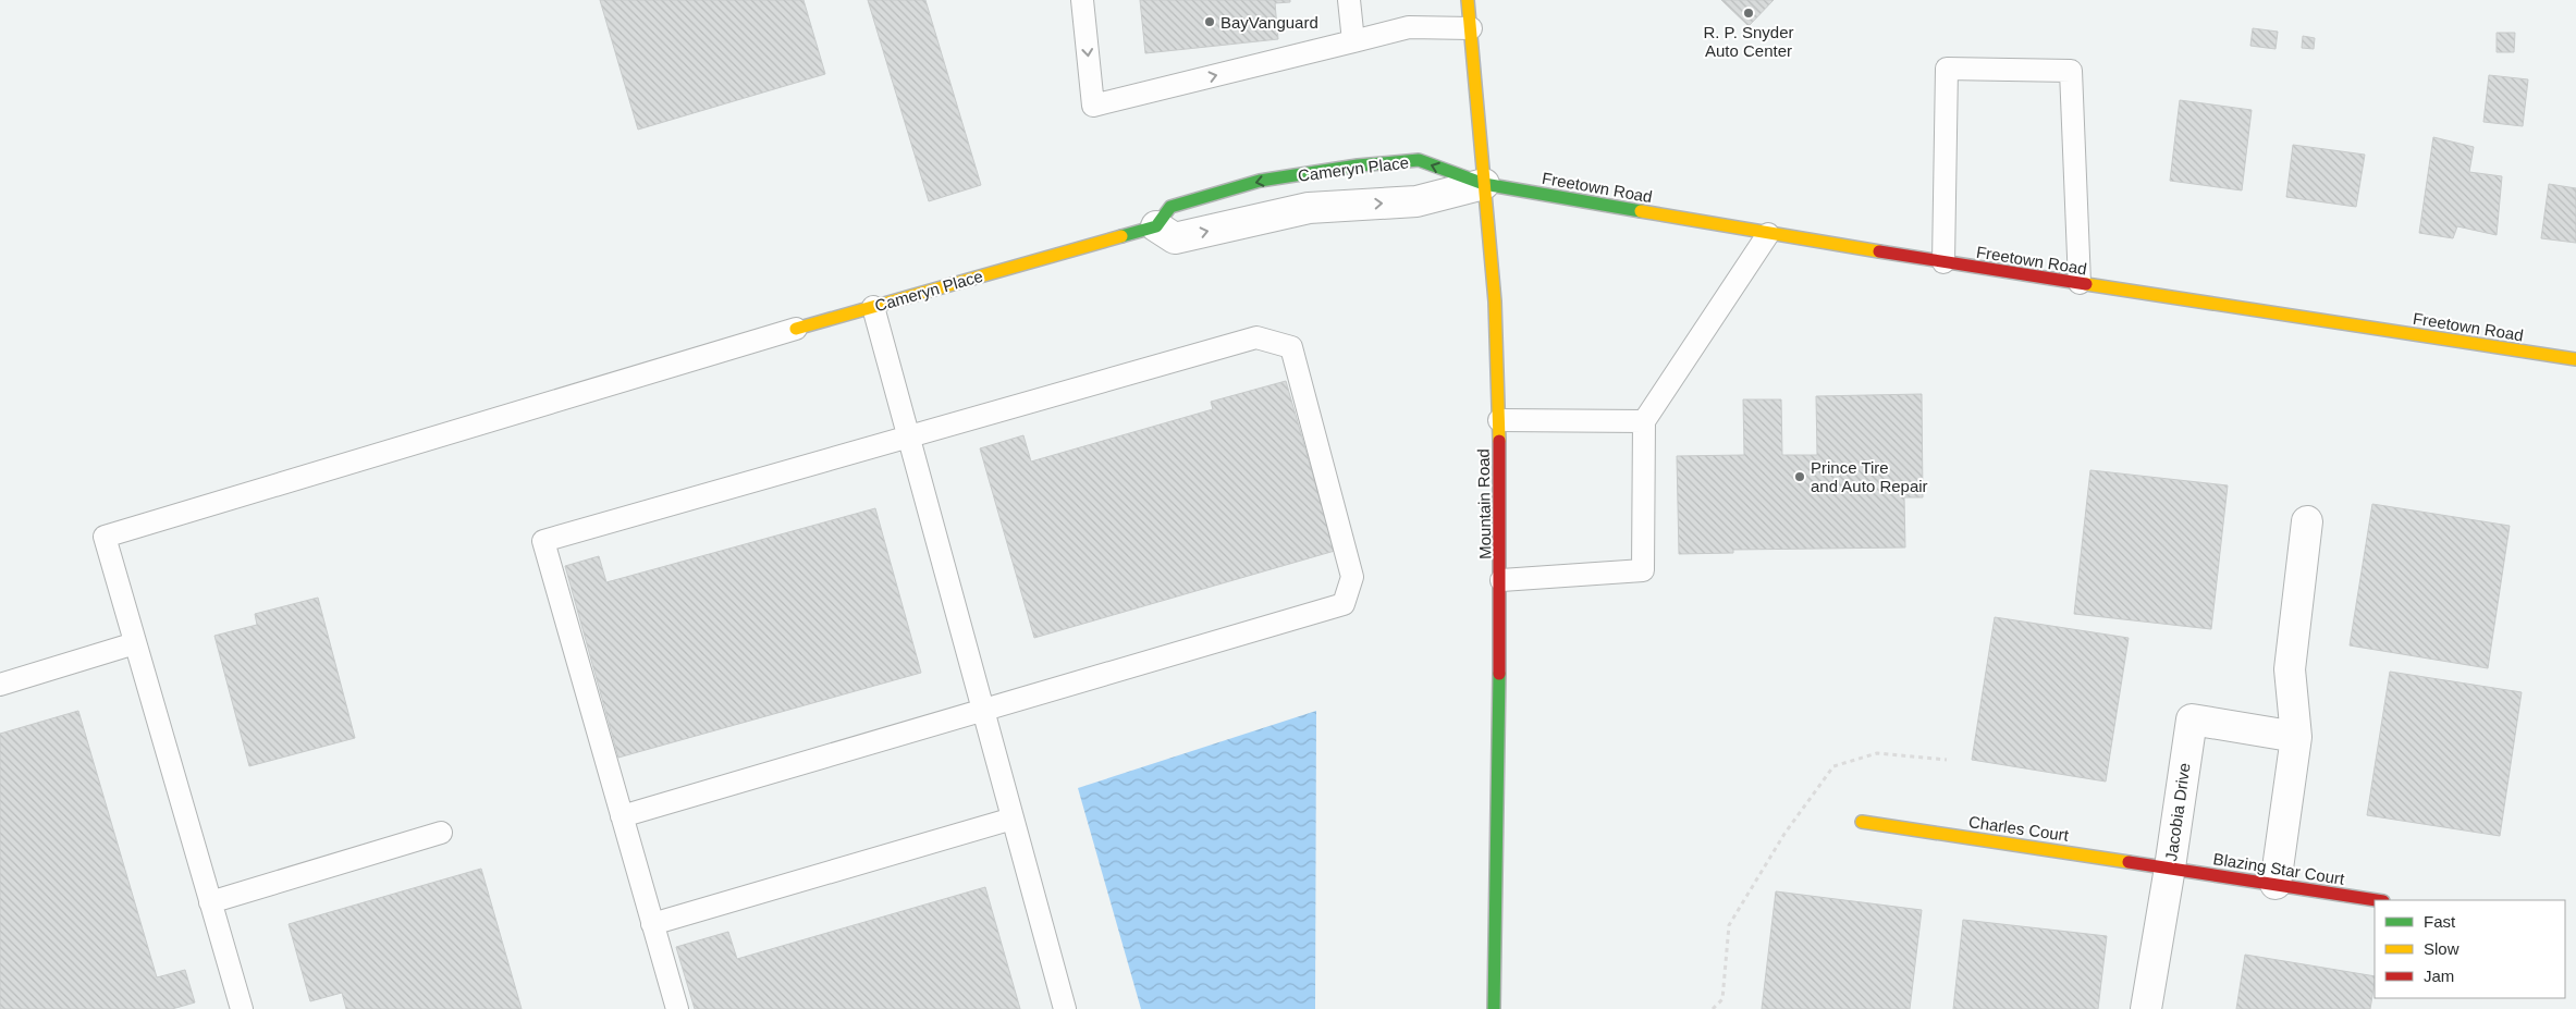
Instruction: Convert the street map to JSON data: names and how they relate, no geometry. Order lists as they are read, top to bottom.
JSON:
{
  "streets": {
    "street": [
      "Cameryn Place",
      "Freetown Road",
      "Mountain Road",
      "Jacobia Drive",
      "Charles Court",
      "Blazing Star Court"
    ]
  },
  "crossings": [
    ["Cameryn Place", "Freetown Road"],
    ["Cameryn Place", "Mountain Road"],
    ["Freetown Road", "Mountain Road"],
    ["Jacobia Drive", "Charles Court"],
    ["Jacobia Drive", "Blazing Star Court"],
    ["Charles Court", "Blazing Star Court"]
  ],
  "places": ["R. P. Snyder Auto Center", "BayVanguard", "Prince Tire and Auto Repair"],
  "legend": ["Fast", "Slow", "Jam"]
}
